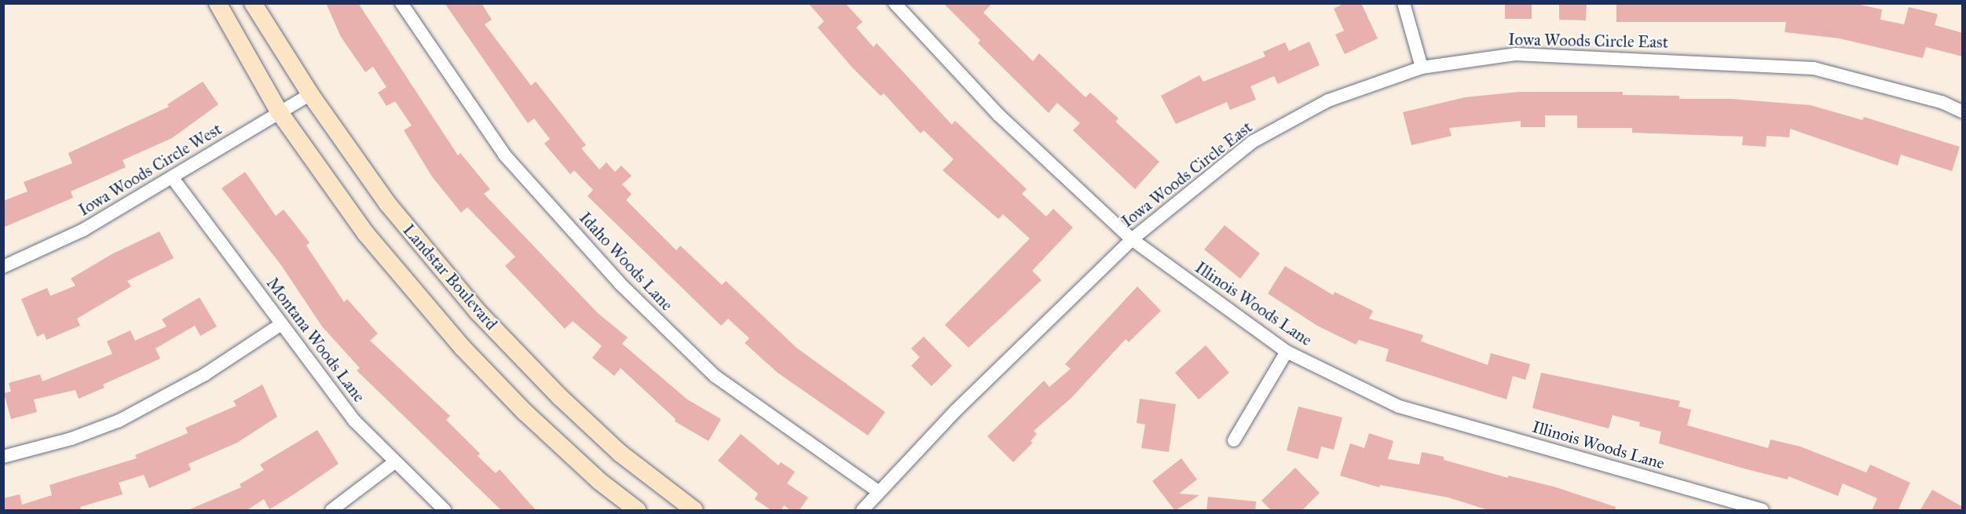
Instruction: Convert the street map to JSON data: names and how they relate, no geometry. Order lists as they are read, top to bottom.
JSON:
{
  "streets": {
    "street": [
      "Iowa Woods Circle East",
      "Iowa Woods Circle West",
      "Idaho Woods Lane",
      "Landstar Boulevard",
      "Illinois Woods Lane",
      "Montana Woods Lane"
    ]
  },
  "crossings": [
    ["Iowa Woods Circle East", "Idaho Woods Lane"],
    ["Iowa Woods Circle East", "Illinois Woods Lane"],
    ["Iowa Woods Circle West", "Landstar Boulevard"],
    ["Iowa Woods Circle West", "Montana Woods Lane"]
  ]
}
